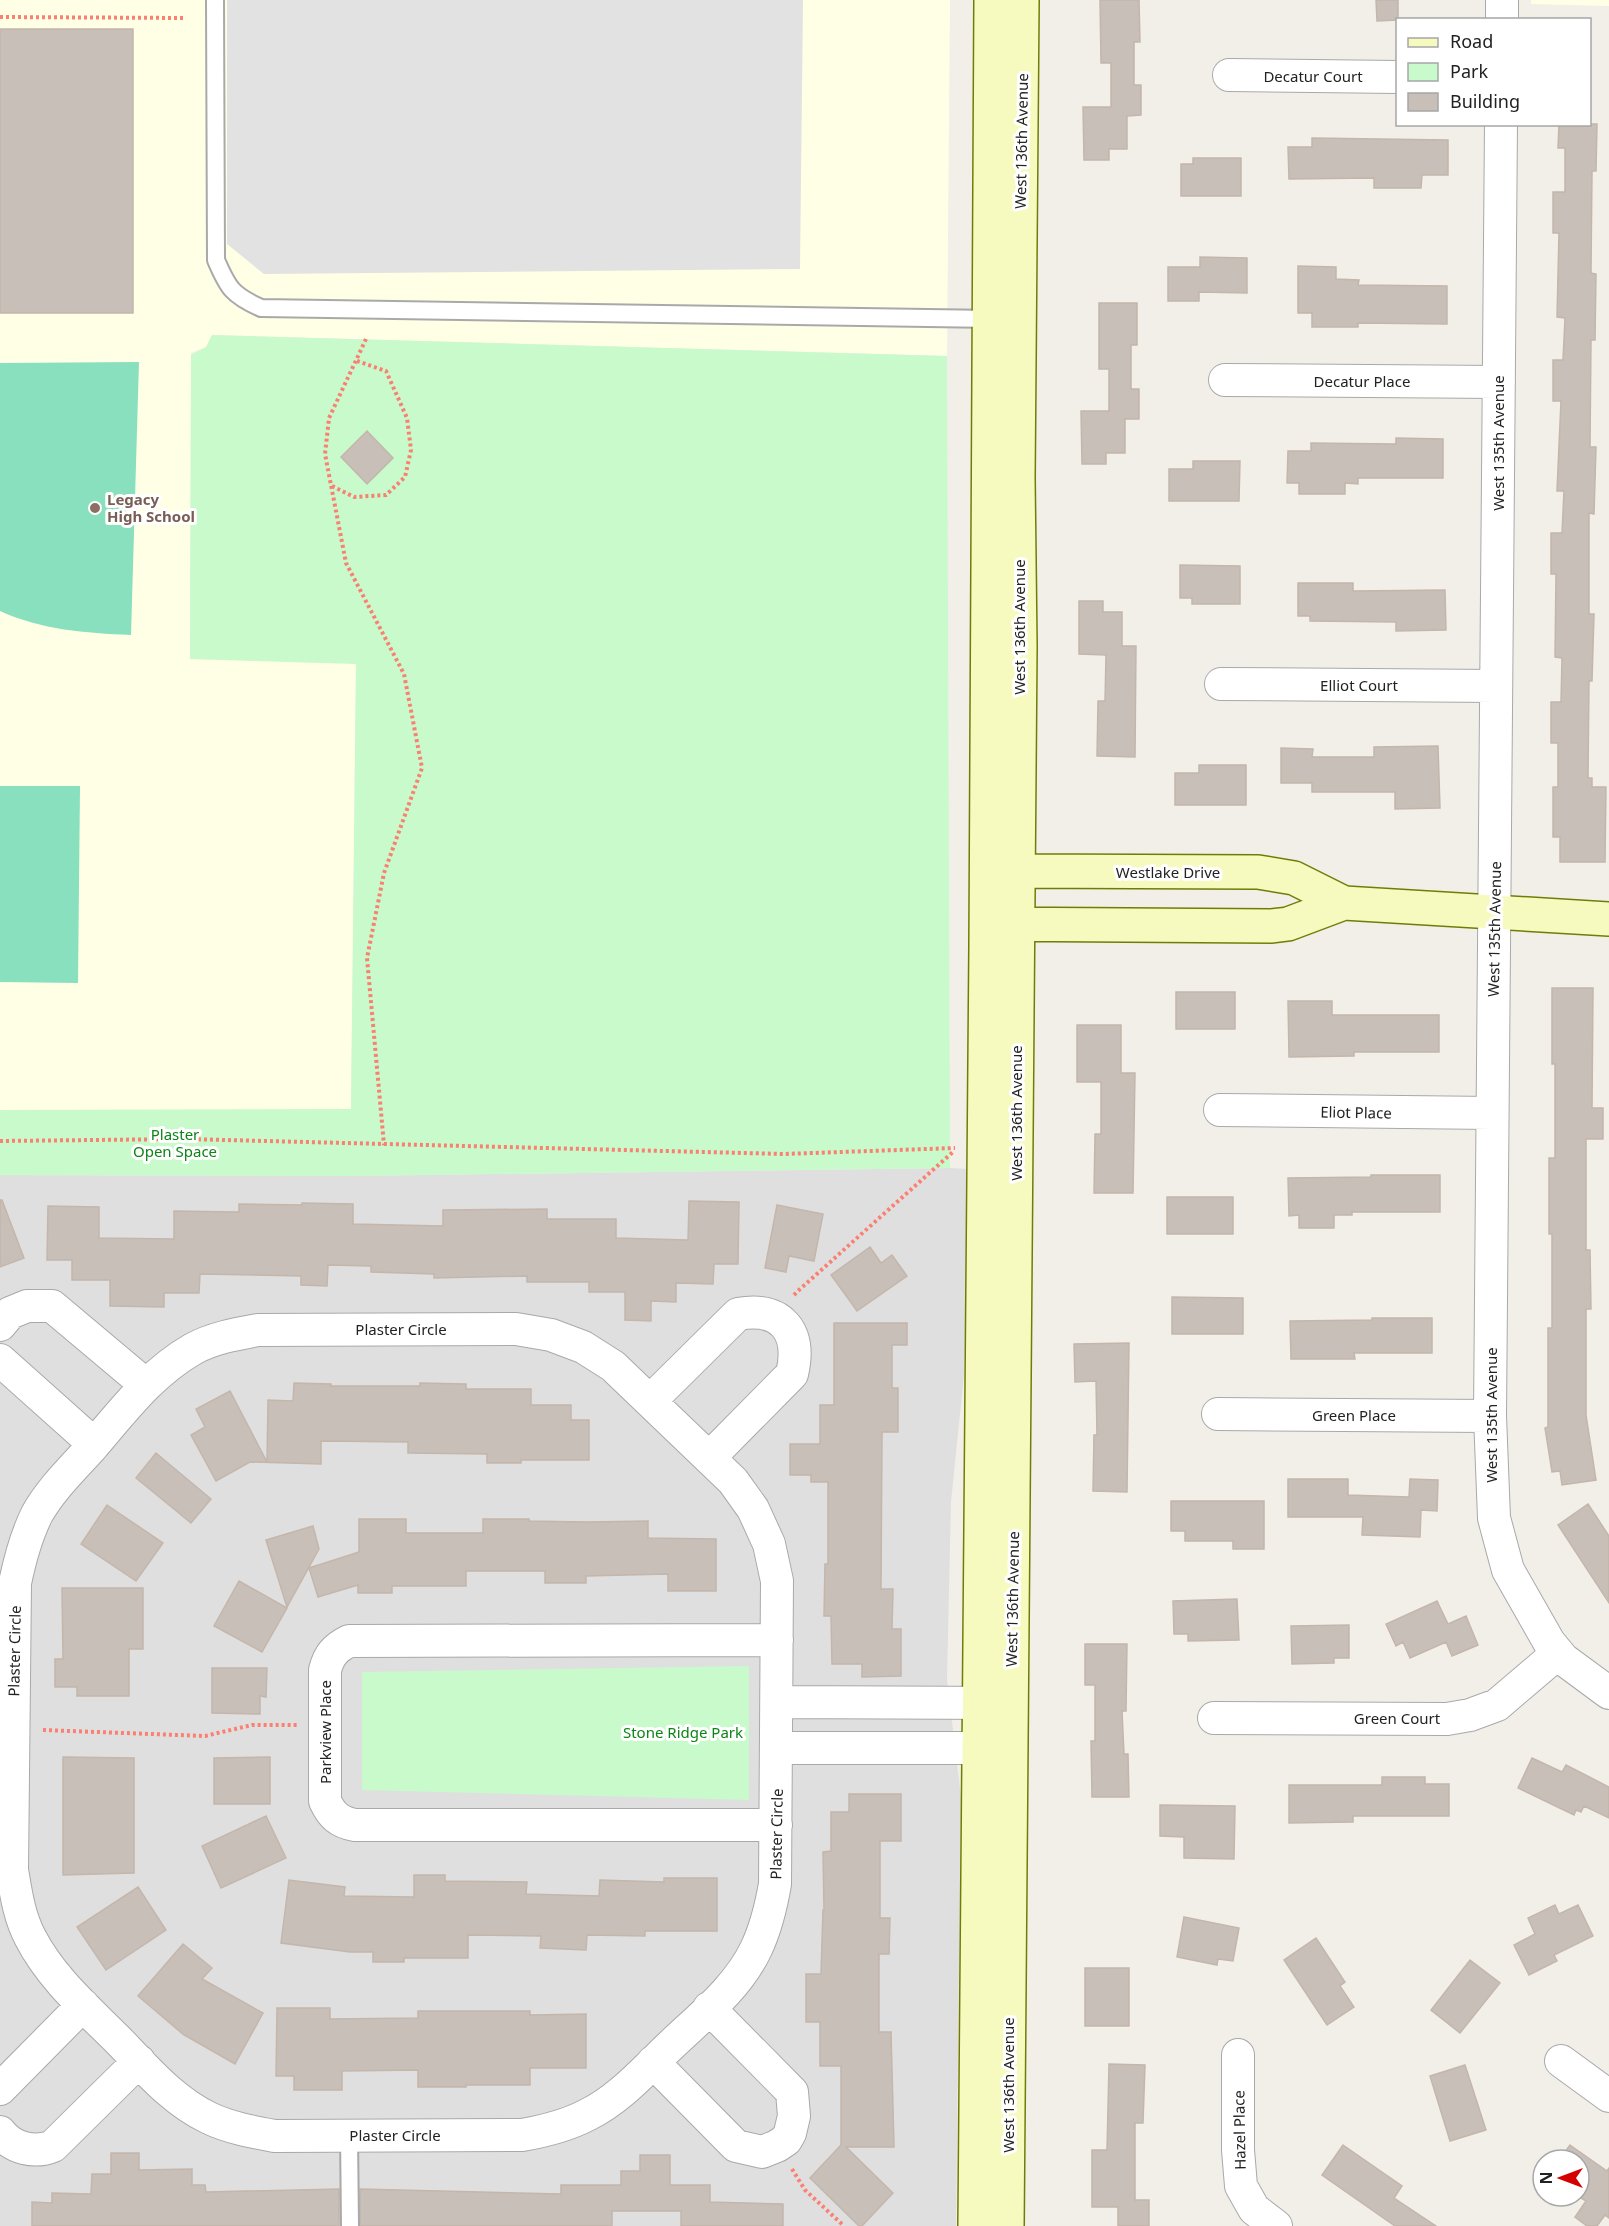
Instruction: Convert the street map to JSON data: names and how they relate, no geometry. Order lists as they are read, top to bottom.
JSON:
{
  "streets": {
    "main road": ["West 136th Avenue", "Westlake Drive"],
    "street": [
      "Decatur Court",
      "Decatur Place",
      "West 135th Avenue",
      "Elliot Court",
      "Eliot Place",
      "Plaster Circle",
      "Green Place",
      "Green Court",
      "Parkview Place",
      "Hazel Place"
    ]
  },
  "crossings": [
    ["West 136th Avenue", "Westlake Drive"],
    ["Decatur Place", "West 135th Avenue"],
    ["West 135th Avenue", "Elliot Court"],
    ["West 135th Avenue", "Westlake Drive"],
    ["West 135th Avenue", "Eliot Place"],
    ["West 135th Avenue", "Green Place"],
    ["West 135th Avenue", "Green Court"],
    ["Plaster Circle", "Parkview Place"]
  ],
  "parks": ["Plaster Open Space", "Stone Ridge Park"],
  "places": ["Legacy High School"],
  "legend": ["Road", "Park", "Building"],
  "north": "left"
}
